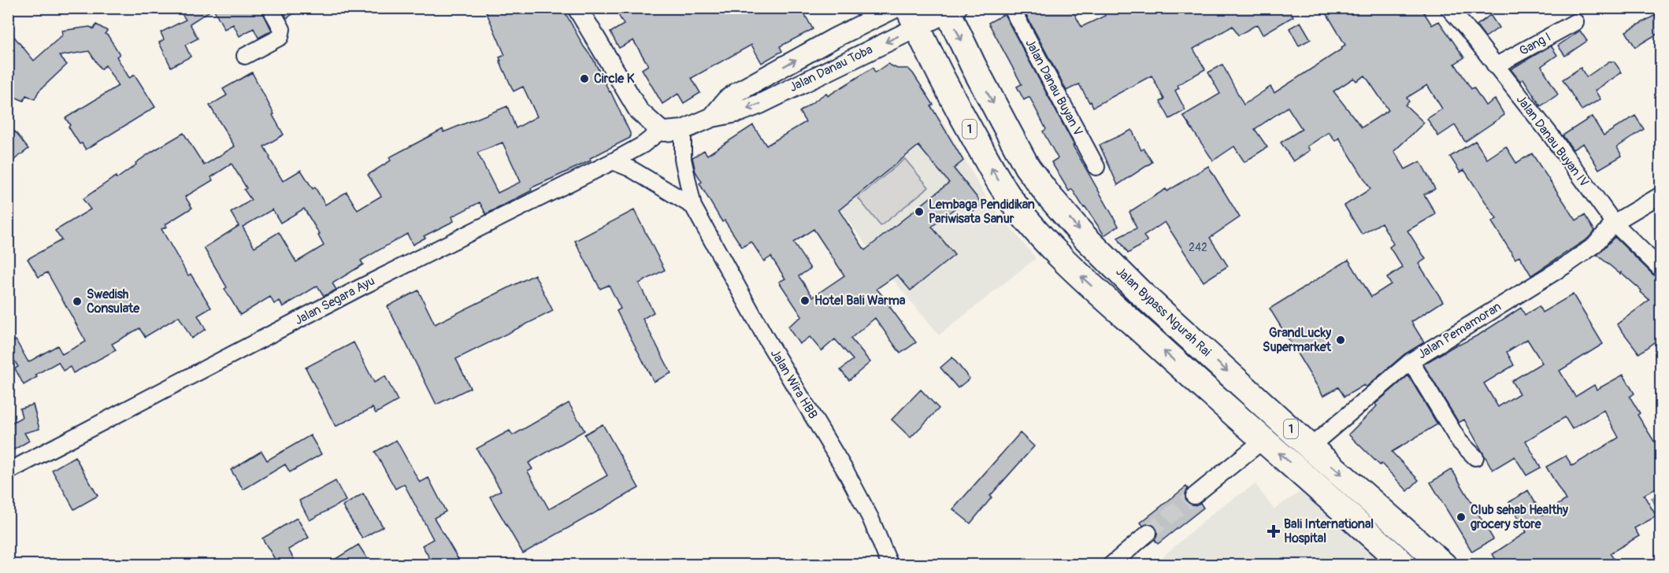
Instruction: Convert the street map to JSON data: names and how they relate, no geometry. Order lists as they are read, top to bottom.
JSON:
{
  "streets": {
    "highway": ["1", "Jalan Bypass Ngurah Rai"],
    "street": [
      "Gang I",
      "Jalan Danau Toba",
      "Jalan Danau Buyan V",
      "Jalan Danau Buyan IV",
      "Jalan Segara Ayu",
      "Jalan Pemamoran",
      "Jalan Wira HBB"
    ]
  },
  "crossings": [
    ["Gang I", "Jalan Danau Buyan IV"],
    ["Jalan Danau Toba", "1"],
    ["Jalan Danau Toba", "Jalan Segara Ayu"],
    ["Jalan Danau Toba", "Jalan Bypass Ngurah Rai"],
    ["Jalan Danau Toba", "Jalan Wira HBB"],
    ["Jalan Danau Buyan IV", "Jalan Pemamoran"],
    ["Jalan Bypass Ngurah Rai", "Jalan Pemamoran"]
  ],
  "places": {
    "other": [
      "Circle K",
      "Lembaga Pendidikan Pariwisata Sanur",
      "Hotel Bali Warma",
      "Swedish Consulate",
      "GrandLucky Supermarket",
      "Club sehab Healthy grocery store"
    ],
    "health": ["Bali International Hospital"]
  },
  "house_numbers": ["242"]
}
